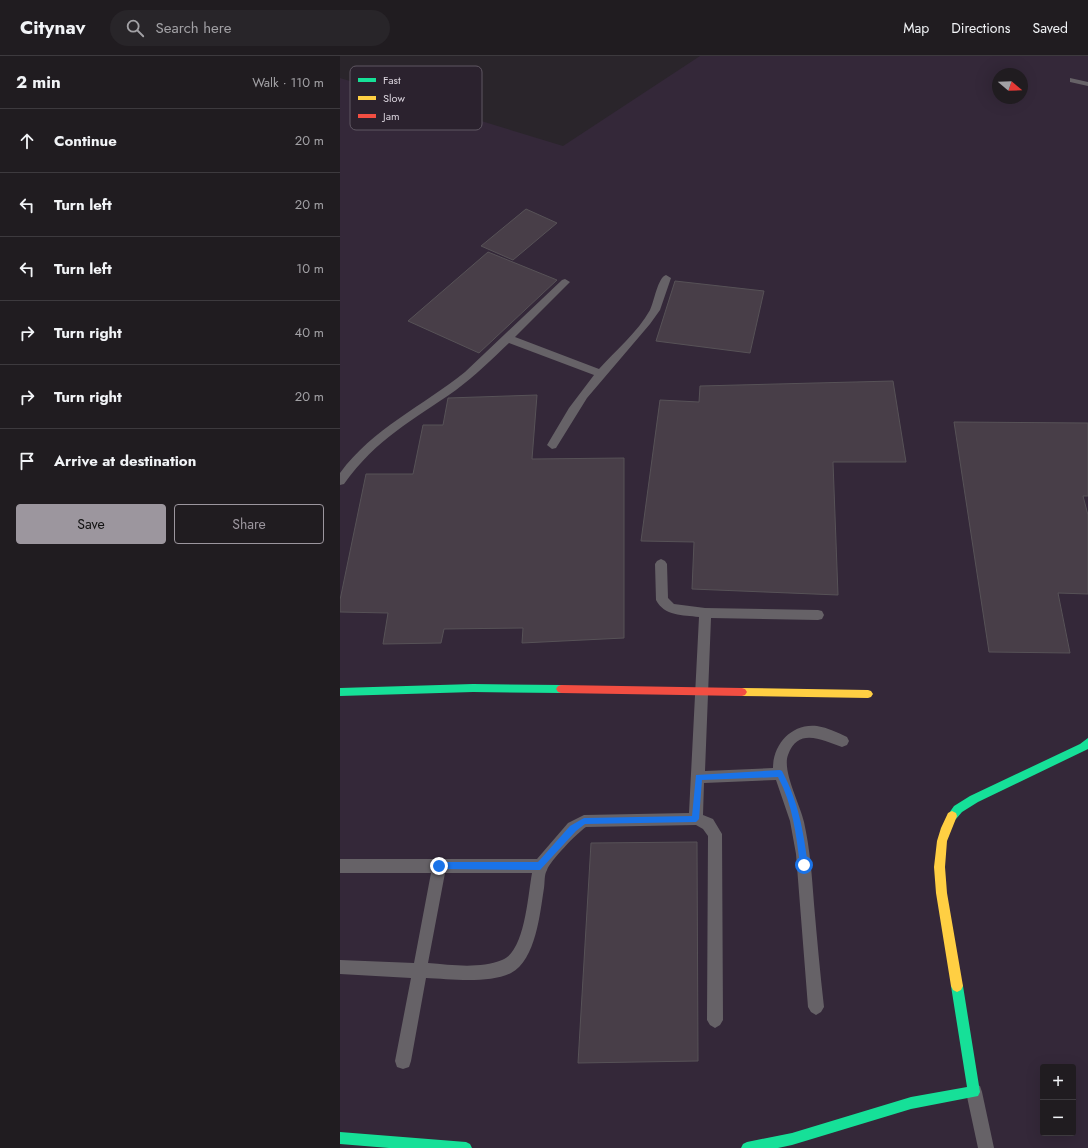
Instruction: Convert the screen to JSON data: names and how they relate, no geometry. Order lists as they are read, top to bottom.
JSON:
{
  "legend": ["Fast", "Slow", "Jam"],
  "north": "right",
  "page": {
    "header": "Citynav",
    "search": "Search here",
    "nav": ["Map", "Directions", "Saved"],
    "heading": ["2 min", "Walk · 110 m"],
    "list": [
      ["Continue", "20 m"],
      ["Turn left", "20 m"],
      ["Turn left", "10 m"],
      ["Turn right", "40 m"],
      ["Turn right", "20 m"],
      "Arrive at destination"
    ],
    "buttons": ["Save", "Share"],
    "map_buttons": ["+", "−"]
  }
}
